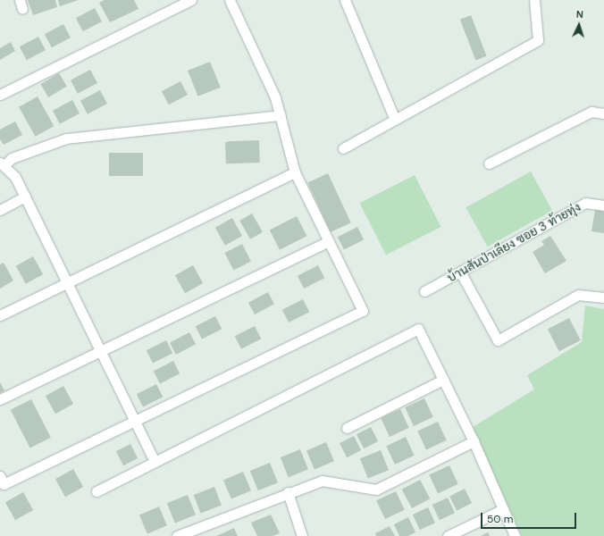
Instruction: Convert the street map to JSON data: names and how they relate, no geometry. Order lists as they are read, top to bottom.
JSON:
{
  "streets": {
    "street": ["บ้านสันป่าเลียง ซอย 3 ท้ายทุ่ง"]
  },
  "scale_bar": "50 m",
  "north": "top"
}
